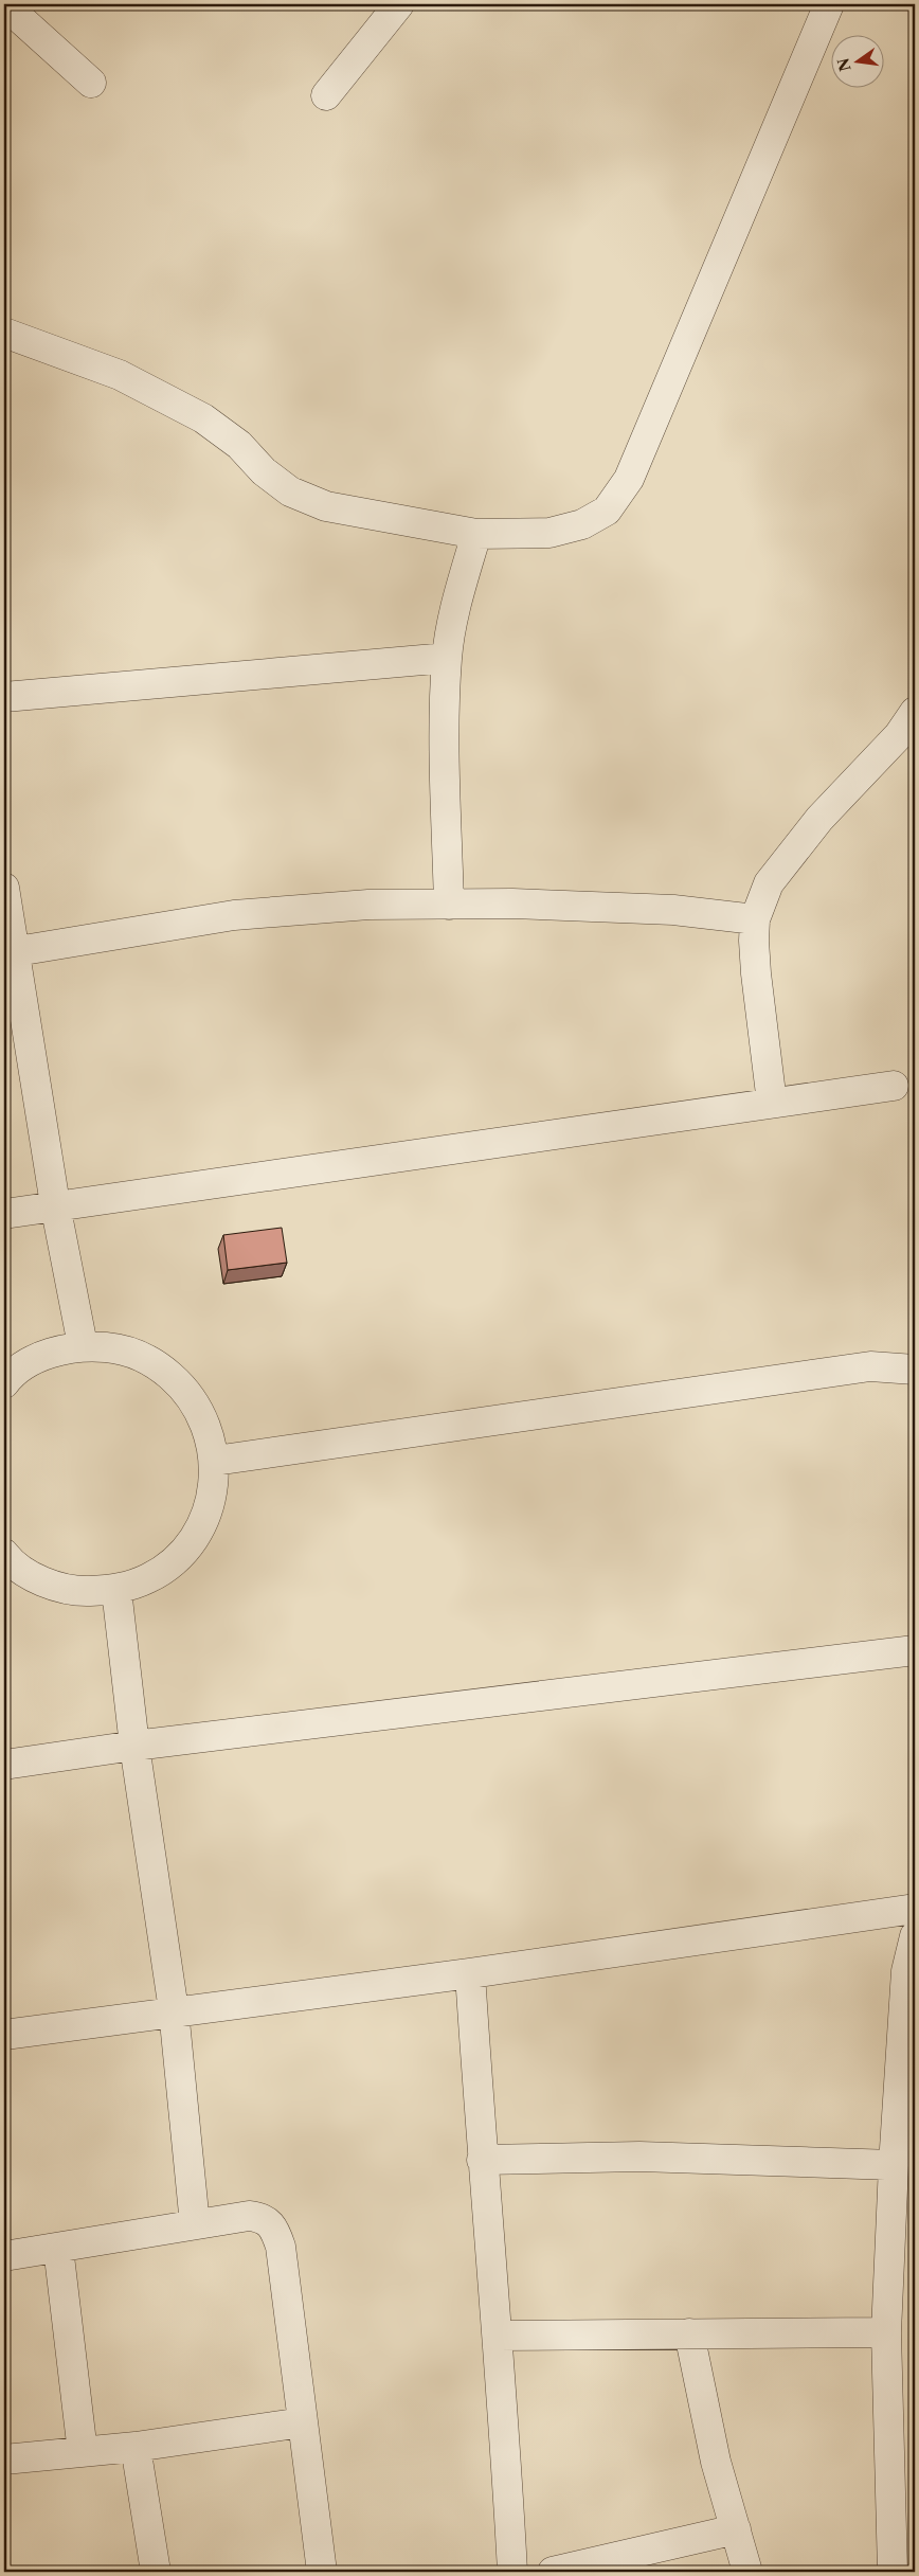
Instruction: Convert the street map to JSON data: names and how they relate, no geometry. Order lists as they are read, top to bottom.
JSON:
{
  "north": "left"
}
